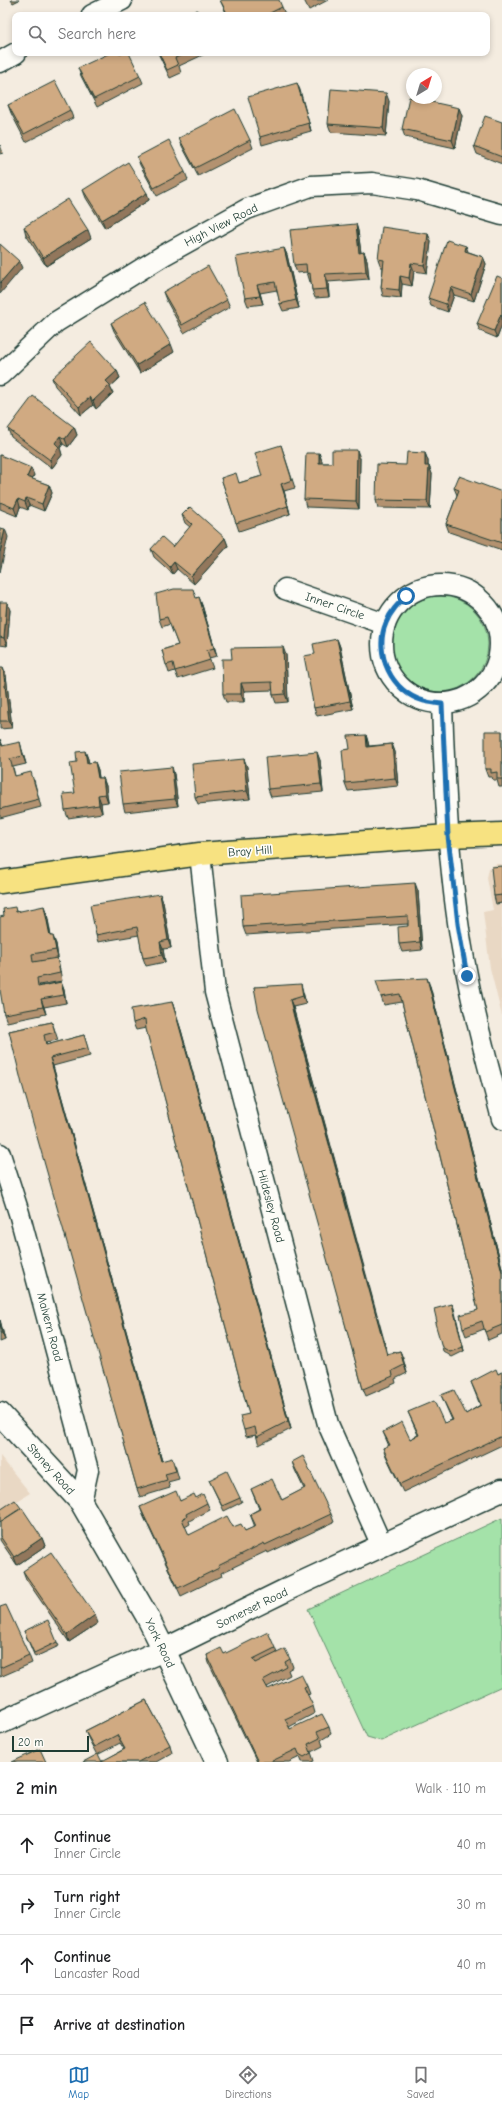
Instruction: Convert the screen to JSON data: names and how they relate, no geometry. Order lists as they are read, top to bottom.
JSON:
{
  "streets": {
    "highway": ["Bray Hill"],
    "main road": ["Stoney Road", "Somerset Road", "York Road"],
    "street": [
      "High View Road",
      "Inner Circle",
      "Hildesley Road",
      "Malvern Road"
    ]
  },
  "crossings": [
    ["Bray Hill", "Hildesley Road"],
    ["Hildesley Road", "Somerset Road"],
    ["Malvern Road", "Stoney Road"],
    ["Stoney Road", "York Road"],
    ["Somerset Road", "York Road"]
  ],
  "scale_bar": "20 m",
  "north": "top right",
  "page": {
    "search": "Search here",
    "scale": "20 m",
    "heading": ["2 min", "Walk · 110 m"],
    "list": [
      ["Continue", "Inner Circle", "40 m"],
      ["Turn right", "Inner Circle", "30 m"],
      ["Continue", "Lancaster Road", "40 m"],
      "Arrive at destination"
    ],
    "nav": ["Map", "Directions", "Saved"]
  }
}
